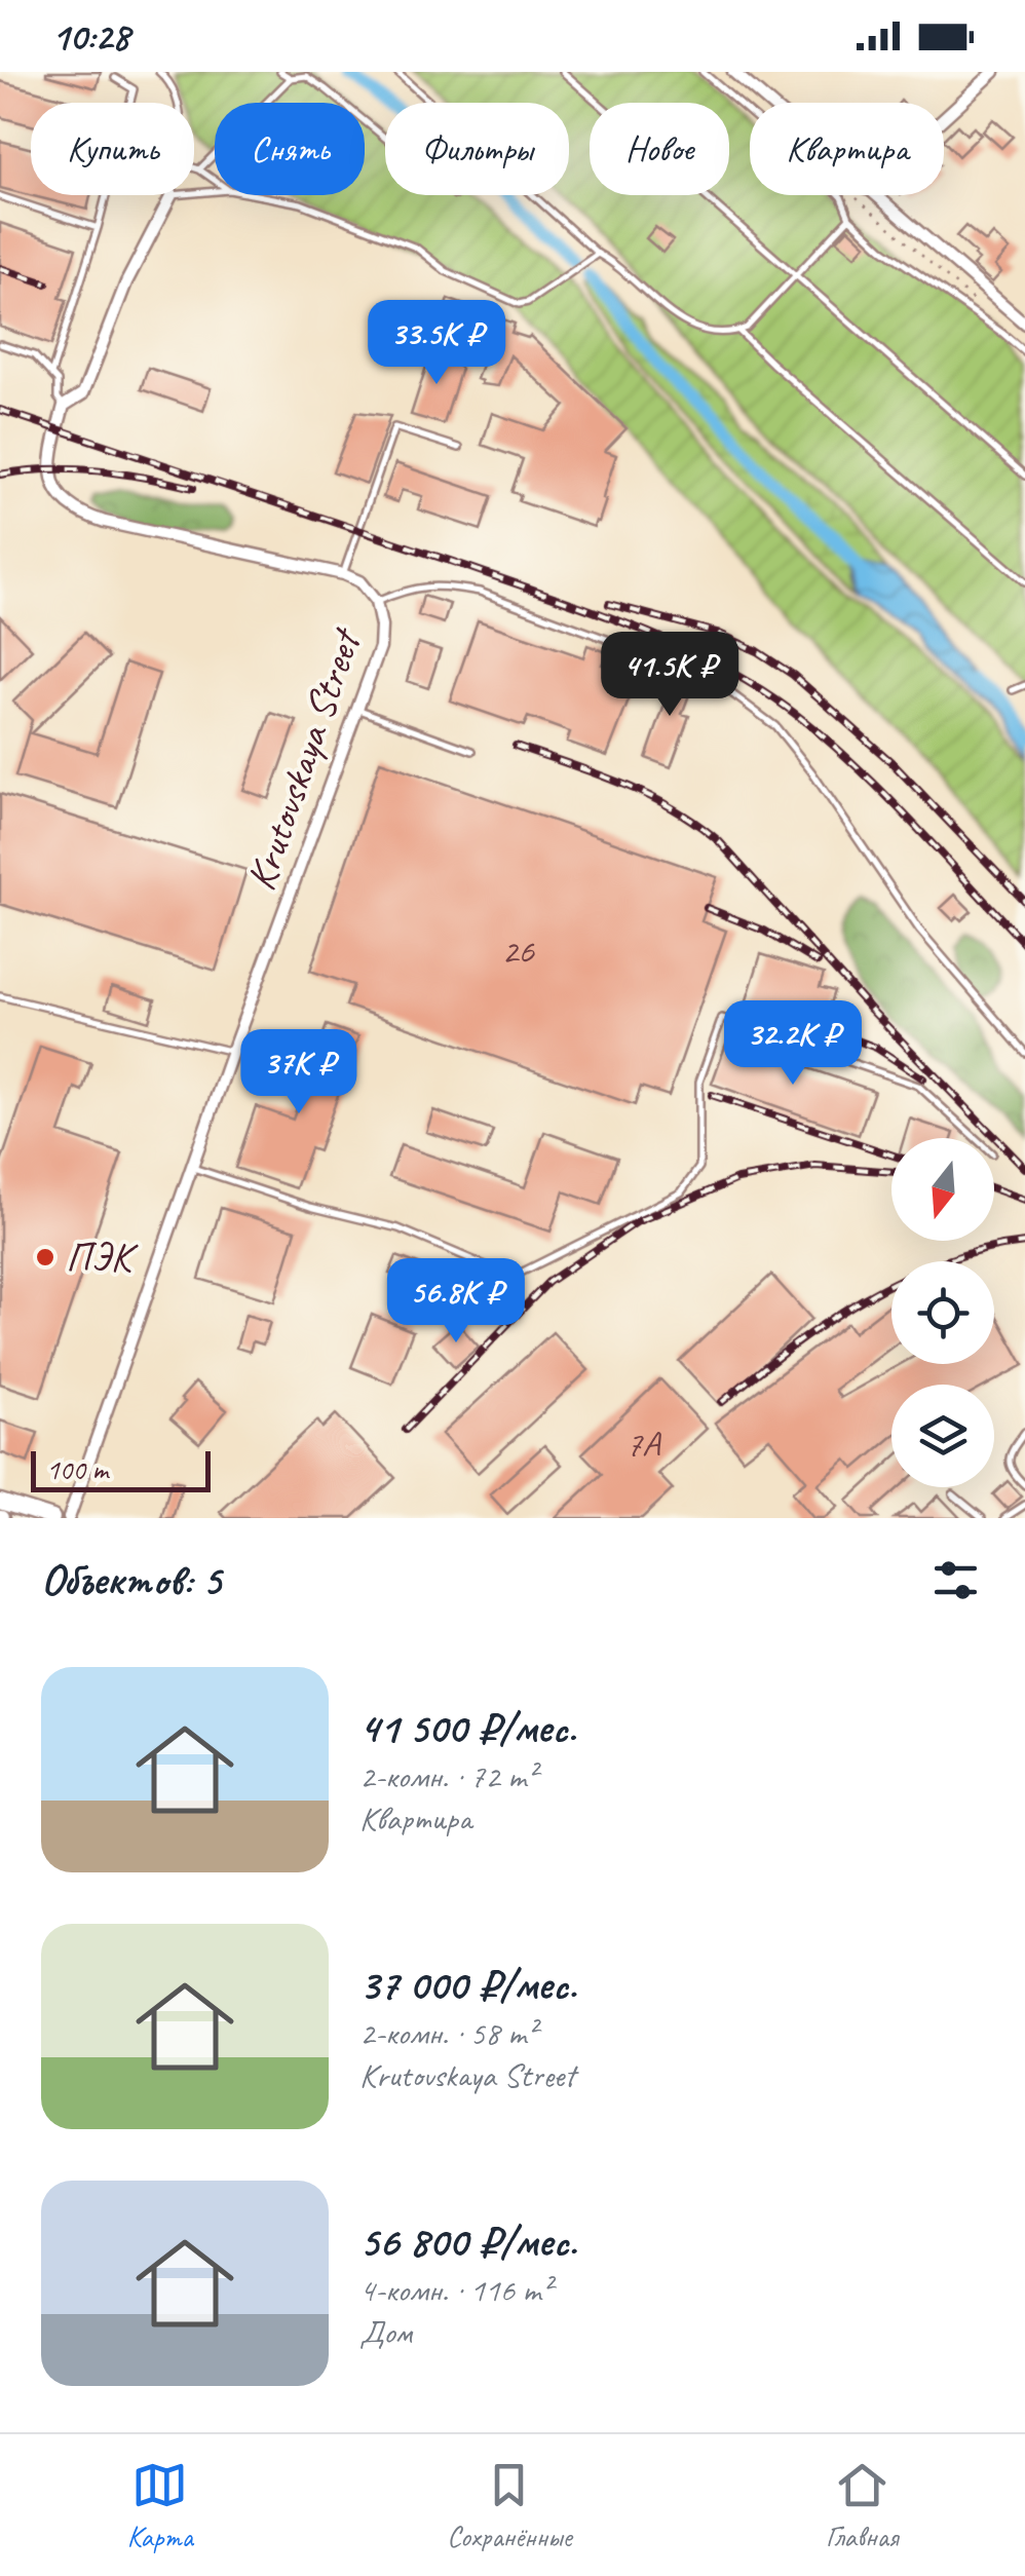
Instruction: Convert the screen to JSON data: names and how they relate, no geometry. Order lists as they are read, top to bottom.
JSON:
{
  "streets": {
    "street": ["Krutovskaya Street"]
  },
  "places": ["ПЭК"],
  "house_numbers": ["26", "7А"],
  "scale_bar": "100 m",
  "north": "bottom",
  "page": {
    "status": "10:28",
    "chip": [
      "Купить",
      "Снять",
      "Фильтры",
      "Новое",
      "Квартира"
    ],
    "price": [
      "33.5K ₽",
      "41.5K ₽",
      "32.2K ₽",
      "37K ₽",
      "56.8K ₽"
    ],
    "scale": "100 m",
    "heading": "Объектов: 5",
    "list": [
      {
        "name": "41 500 ₽/мес.",
        "note": "2-комн. · 72 m² · Квартира"
      },
      {
        "name": "37 000 ₽/мес.",
        "note": "2-комн. · 58 m² · Krutovskaya Street"
      },
      {
        "name": "56 800 ₽/мес.",
        "note": "4-комн. · 116 m² · Дом"
      }
    ],
    "tabs": ["Карта", "Сохранённые", "Главная"]
  }
}
